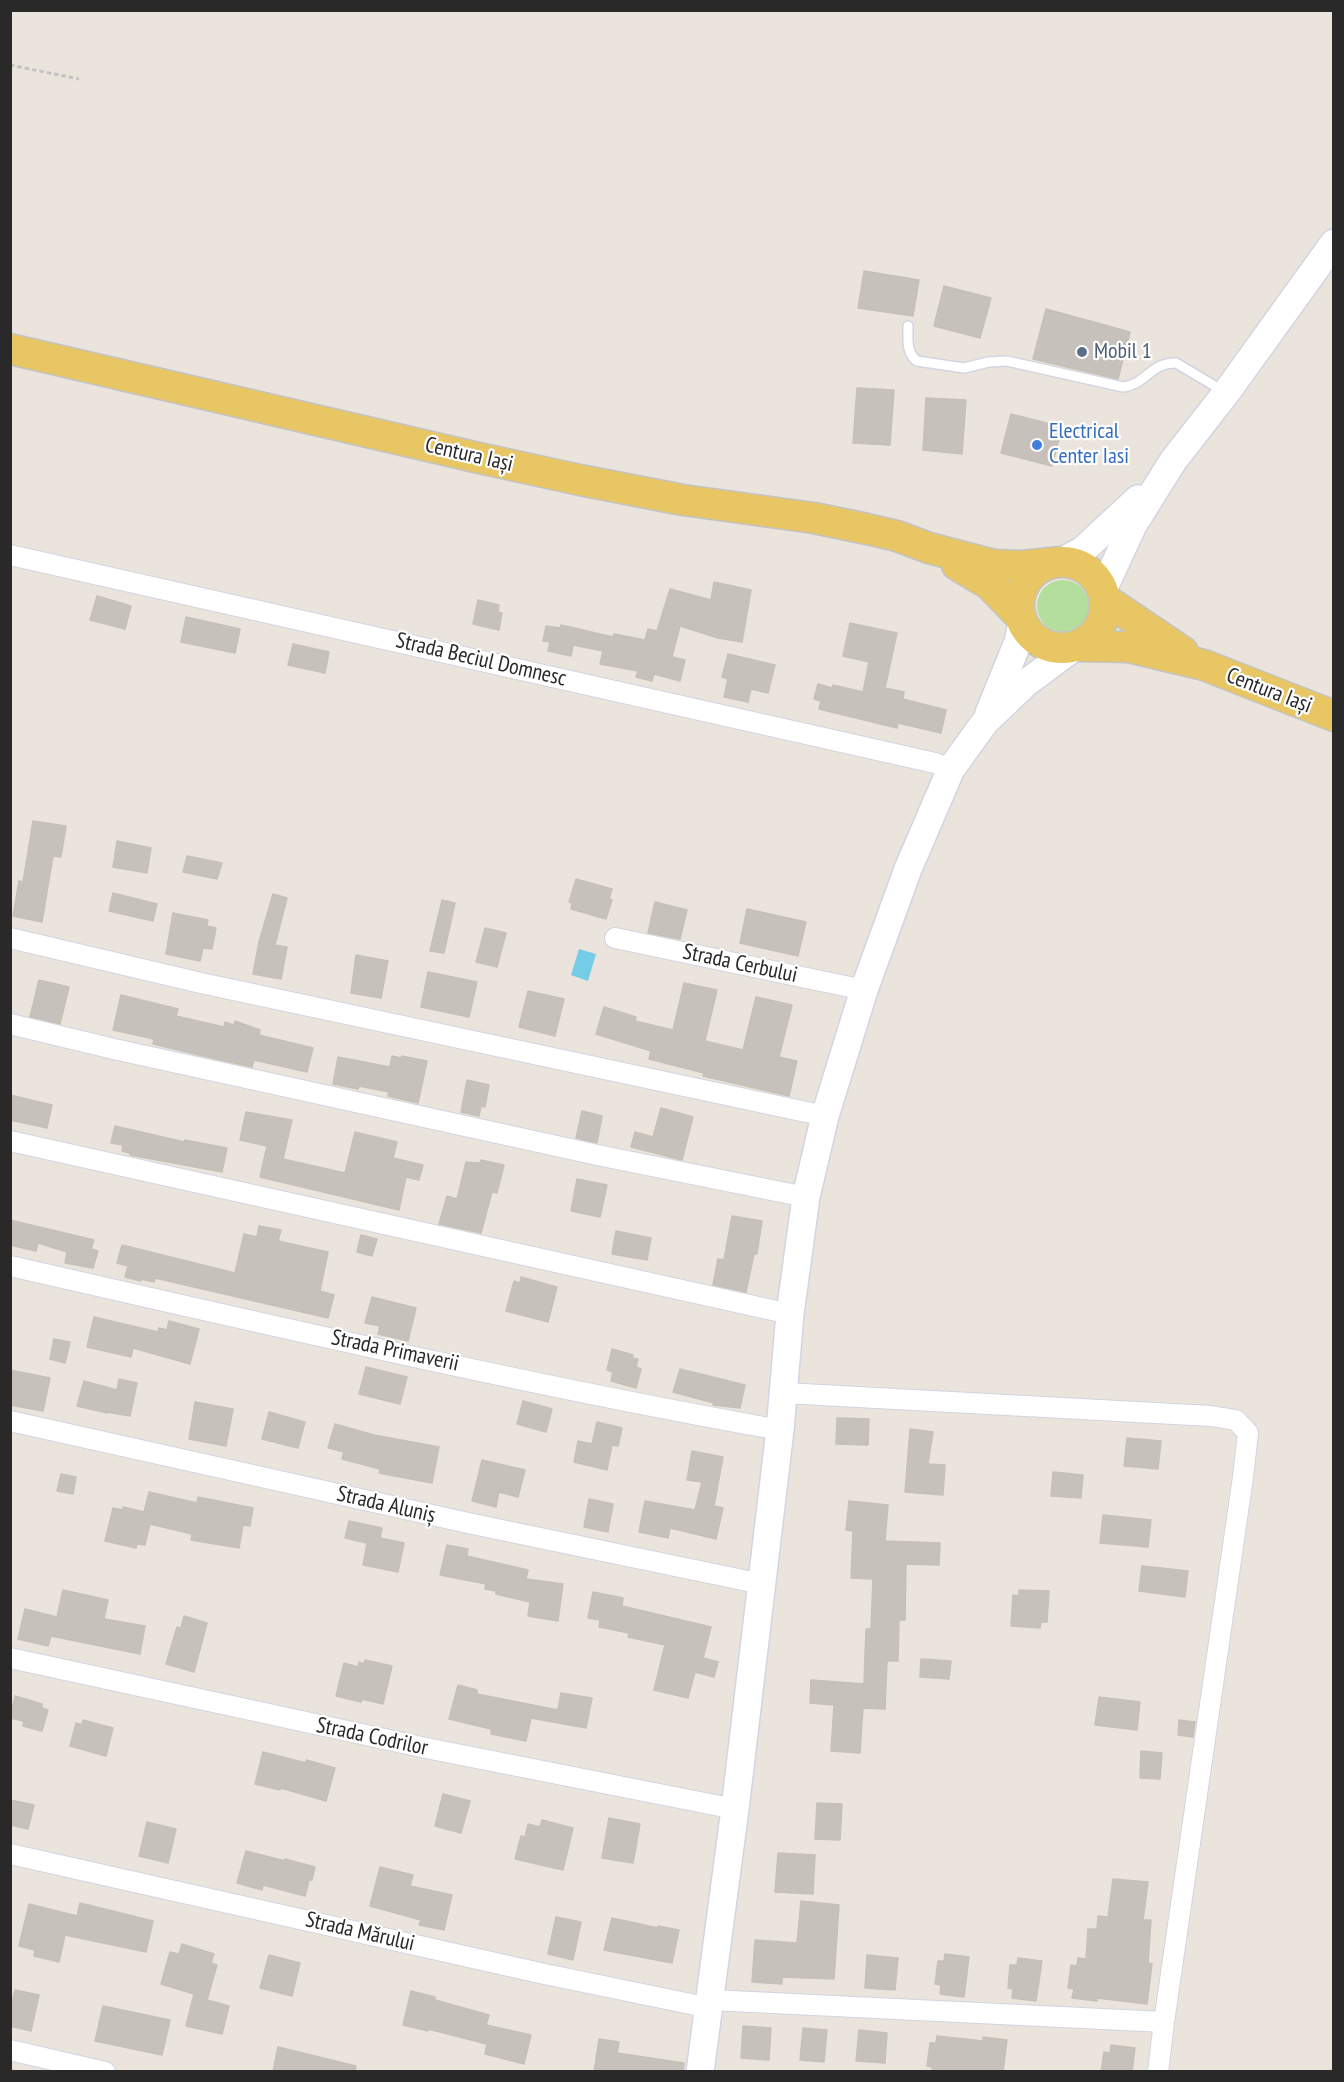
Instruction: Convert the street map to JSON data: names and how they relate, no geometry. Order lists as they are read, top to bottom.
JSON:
{
  "streets": {
    "main road": ["Centura Iași"],
    "street": [
      "Strada Beciul Domnesc",
      "Strada Cerbului",
      "Strada Primaverii",
      "Strada Aluniș",
      "Strada Codrilor",
      "Strada Mărului"
    ]
  },
  "places": ["Mobil 1", "Electrical Center Iasi"]
}
